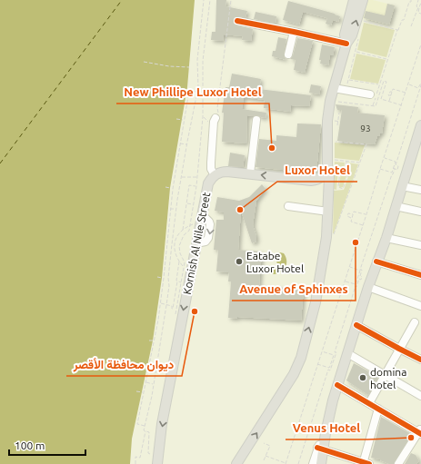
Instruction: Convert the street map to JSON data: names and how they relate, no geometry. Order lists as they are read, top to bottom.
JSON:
{
  "streets": {
    "main road": ["Kornish Al Nile Street"]
  },
  "one_way": ["Kornish Al Nile Street"],
  "places": [
    "New Phillipe Luxor Hotel",
    "Luxor Hotel",
    "Avenue of Sphinxes",
    "Eatabe Luxor Hotel",
    "ديوان محافظة الأقصر",
    "domina hotel",
    "Venus Hotel"
  ],
  "house_numbers": ["93"],
  "scale_bar": "100 m"
}
